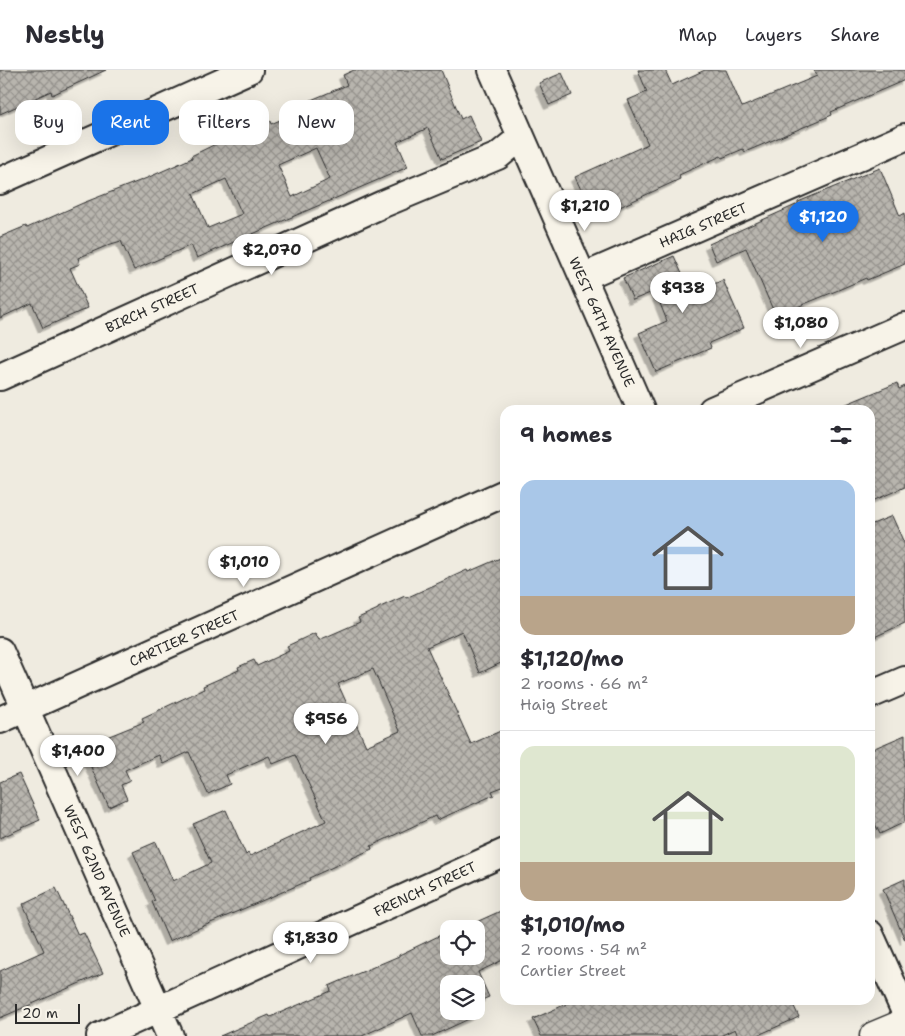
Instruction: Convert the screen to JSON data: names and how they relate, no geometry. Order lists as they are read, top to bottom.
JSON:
{
  "streets": {
    "street": [
      "HAIG STREET",
      "BIRCH STREET",
      "WEST 64TH AVENUE",
      "CARTIER STREET",
      "WEST 62ND AVENUE",
      "FRENCH STREET"
    ]
  },
  "crossings": [
    ["HAIG STREET", "WEST 64TH AVENUE"],
    ["BIRCH STREET", "WEST 64TH AVENUE"],
    ["CARTIER STREET", "WEST 62ND AVENUE"],
    ["WEST 62ND AVENUE", "FRENCH STREET"]
  ],
  "scale_bar": "20 m",
  "page": {
    "header": "Nestly",
    "nav": ["Map", "Layers", "Share"],
    "chip": [
      "Buy",
      "Rent",
      "Filters",
      "New"
    ],
    "price": [
      "$1,210",
      "$1,120",
      "$2,070",
      "$938",
      "$1,080",
      "$1,010",
      "$956",
      "$1,400",
      "$1,830"
    ],
    "heading": "9 homes",
    "list": [
      {
        "name": "$1,120/mo",
        "note": "2 rooms · 66 m² · Haig Street"
      },
      {
        "name": "$1,010/mo",
        "note": "2 rooms · 54 m² · Cartier Street"
      }
    ],
    "scale": "20 m"
  }
}
